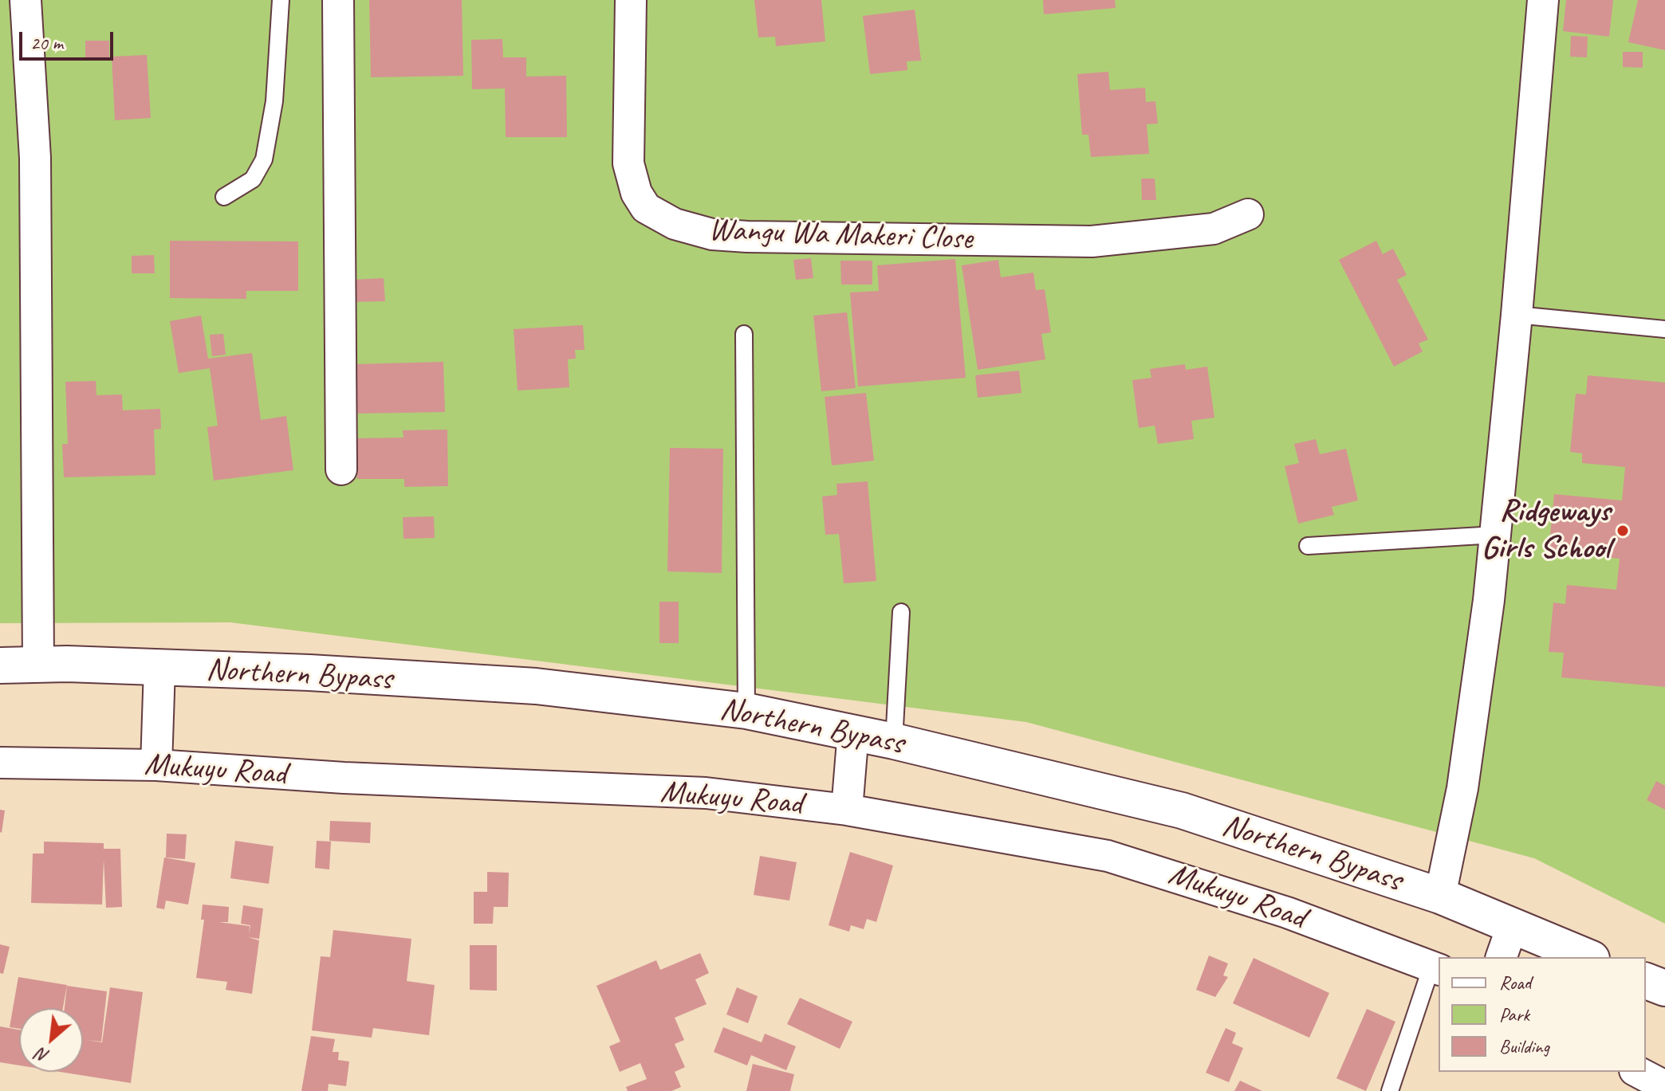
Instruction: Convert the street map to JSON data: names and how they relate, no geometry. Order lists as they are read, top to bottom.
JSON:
{
  "streets": {
    "main road": ["Northern Bypass"],
    "street": ["Wangu Wa Makeri Close", "Mukuyu Road"]
  },
  "places": ["Ridgeways Girls School"],
  "legend": ["Road", "Park", "Building"],
  "scale_bar": "20 m",
  "north": "bottom left"
}
